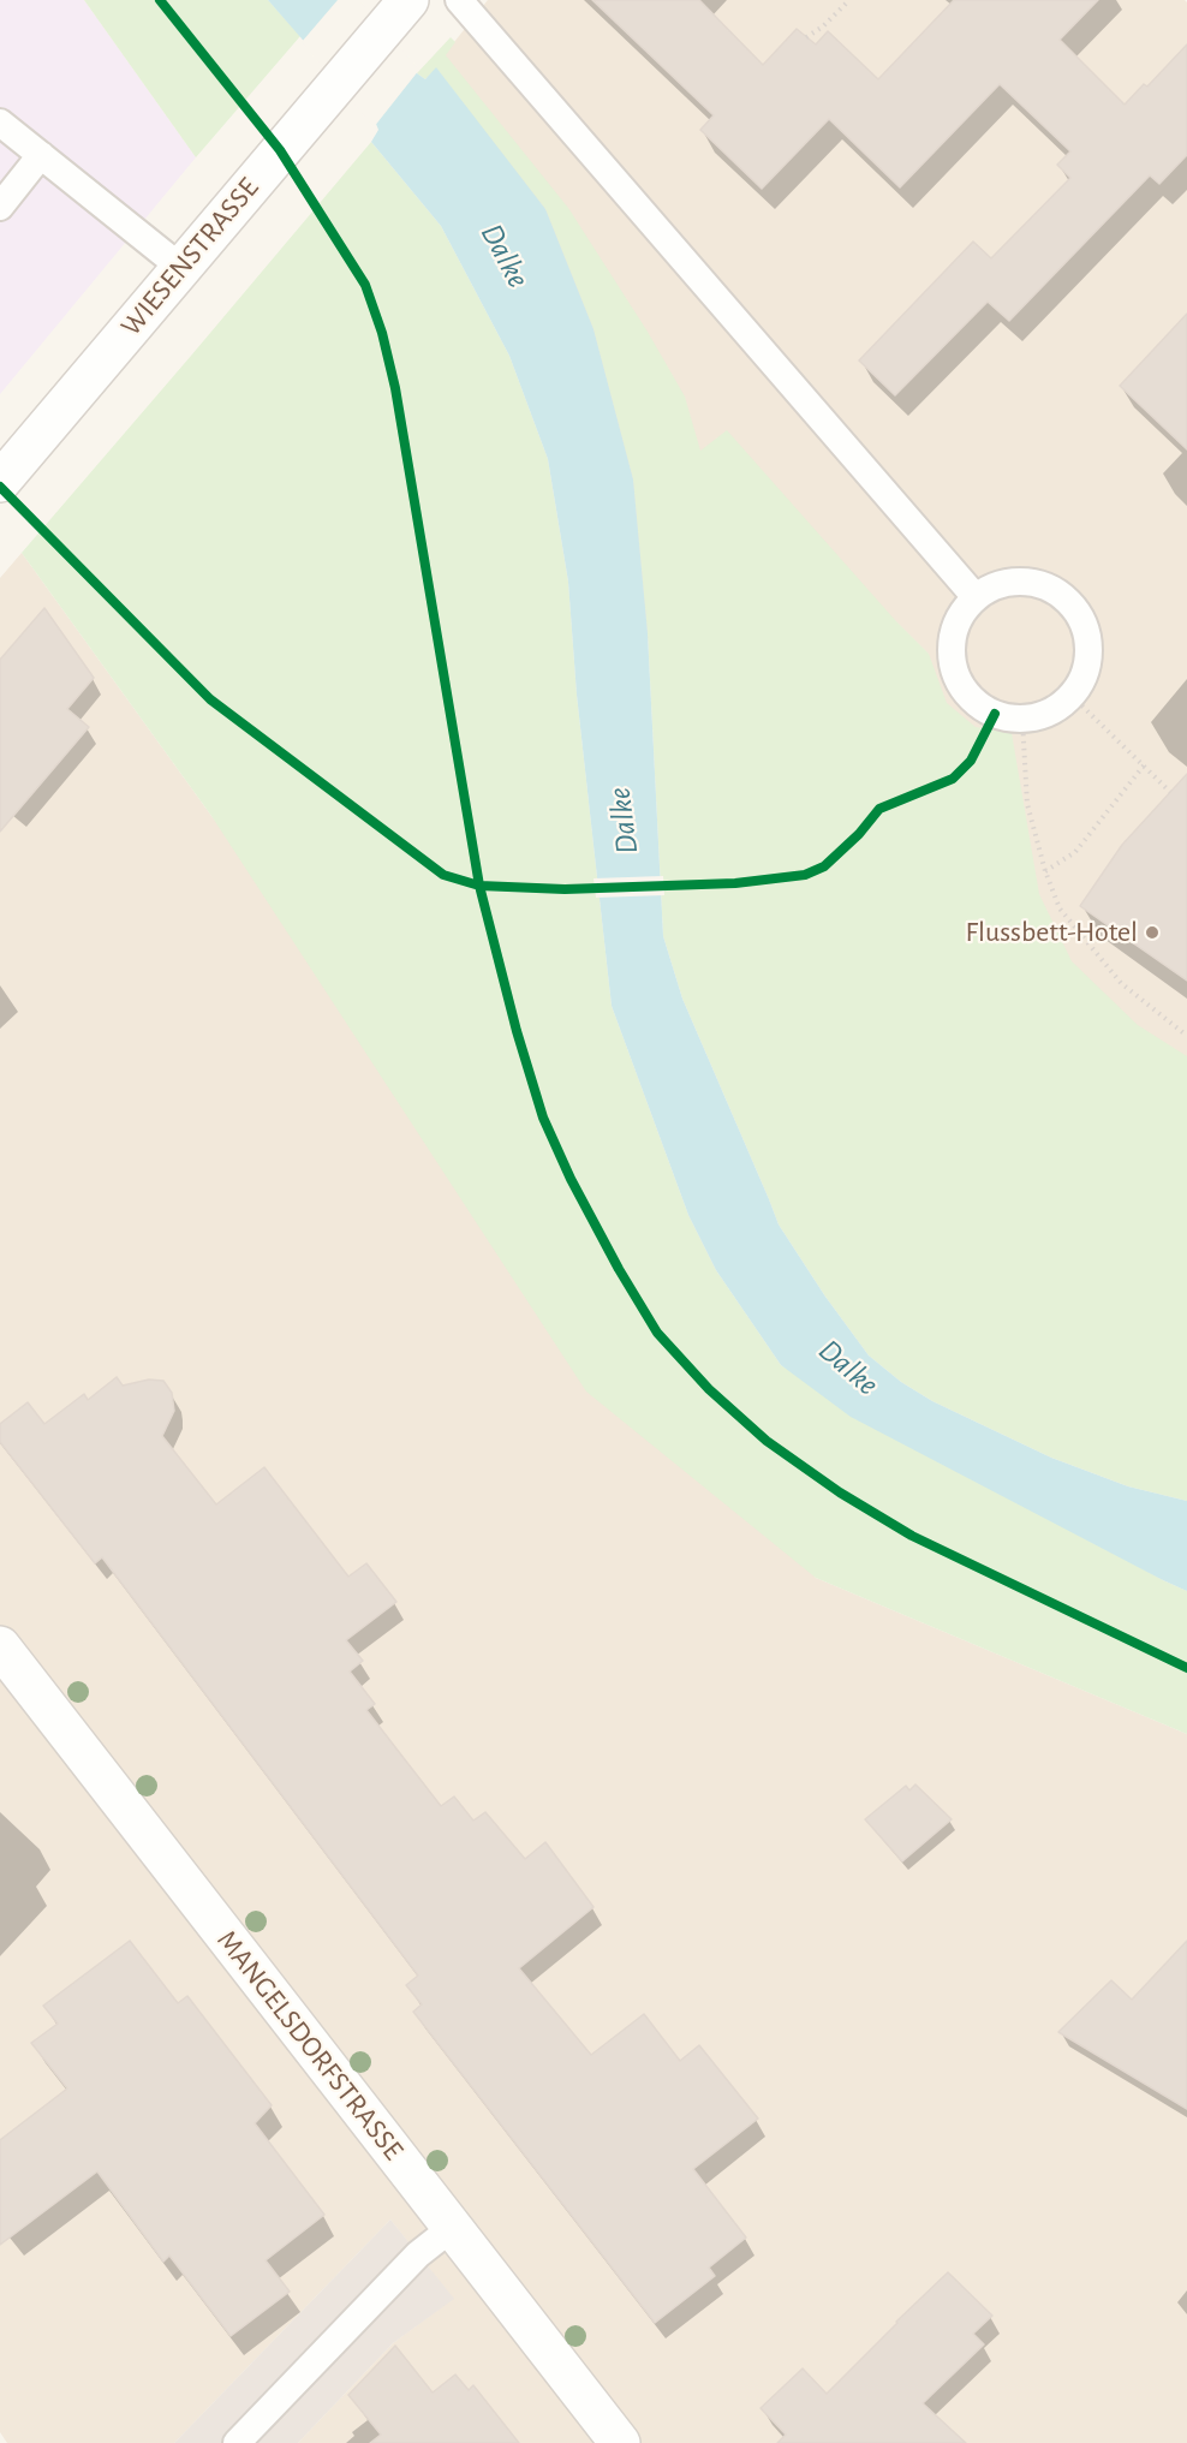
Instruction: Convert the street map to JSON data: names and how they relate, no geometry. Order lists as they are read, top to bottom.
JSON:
{
  "streets": {
    "street": ["WIESENSTRASSE", "MANGELSDORFSTRASSE"]
  },
  "water": ["Dalke"],
  "places": ["Flussbett-Hotel"]
}
